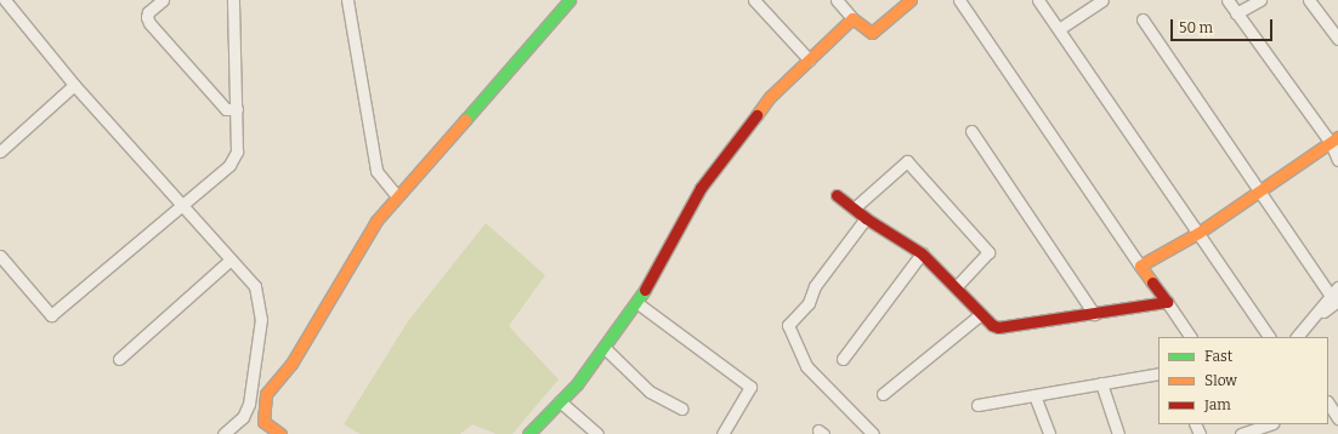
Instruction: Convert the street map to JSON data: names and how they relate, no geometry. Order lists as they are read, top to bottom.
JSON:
{
  "legend": ["Fast", "Slow", "Jam"],
  "scale_bar": "50 m"
}
